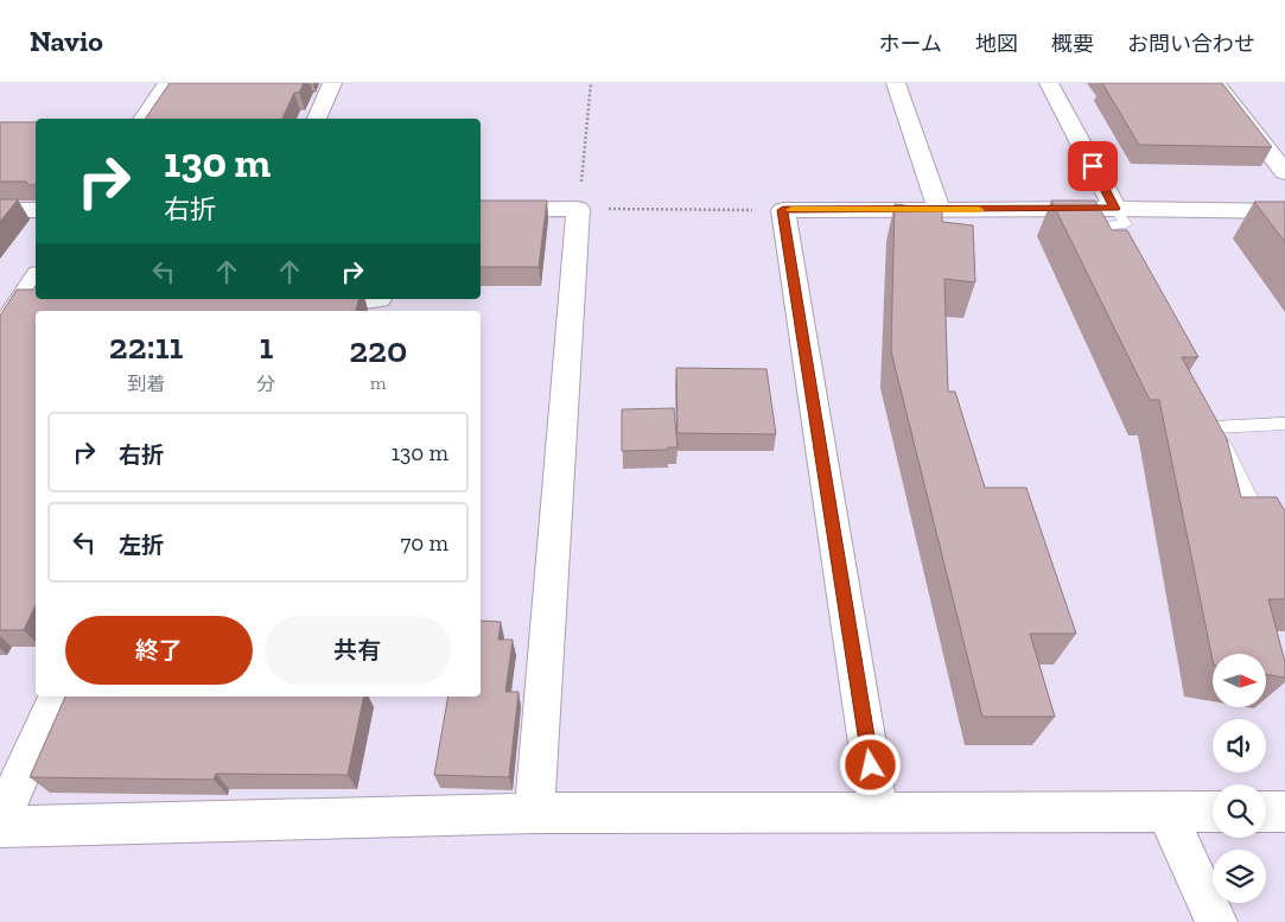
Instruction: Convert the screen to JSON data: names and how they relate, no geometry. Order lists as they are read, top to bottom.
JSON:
{
  "north": "right",
  "page": {
    "header": "Navio",
    "nav": [
      "ホーム",
      "地図",
      "概要",
      "お問い合わせ"
    ],
    "turn": ["130 m", "右折"],
    "eta": [
      "22:11",
      "到着",
      "1",
      "分",
      "220",
      "m"
    ],
    "list": [
      {
        "name": "右折",
        "value": "130 m"
      },
      {
        "name": "左折",
        "value": "70 m"
      }
    ],
    "buttons": ["終了", "共有"]
  }
}
